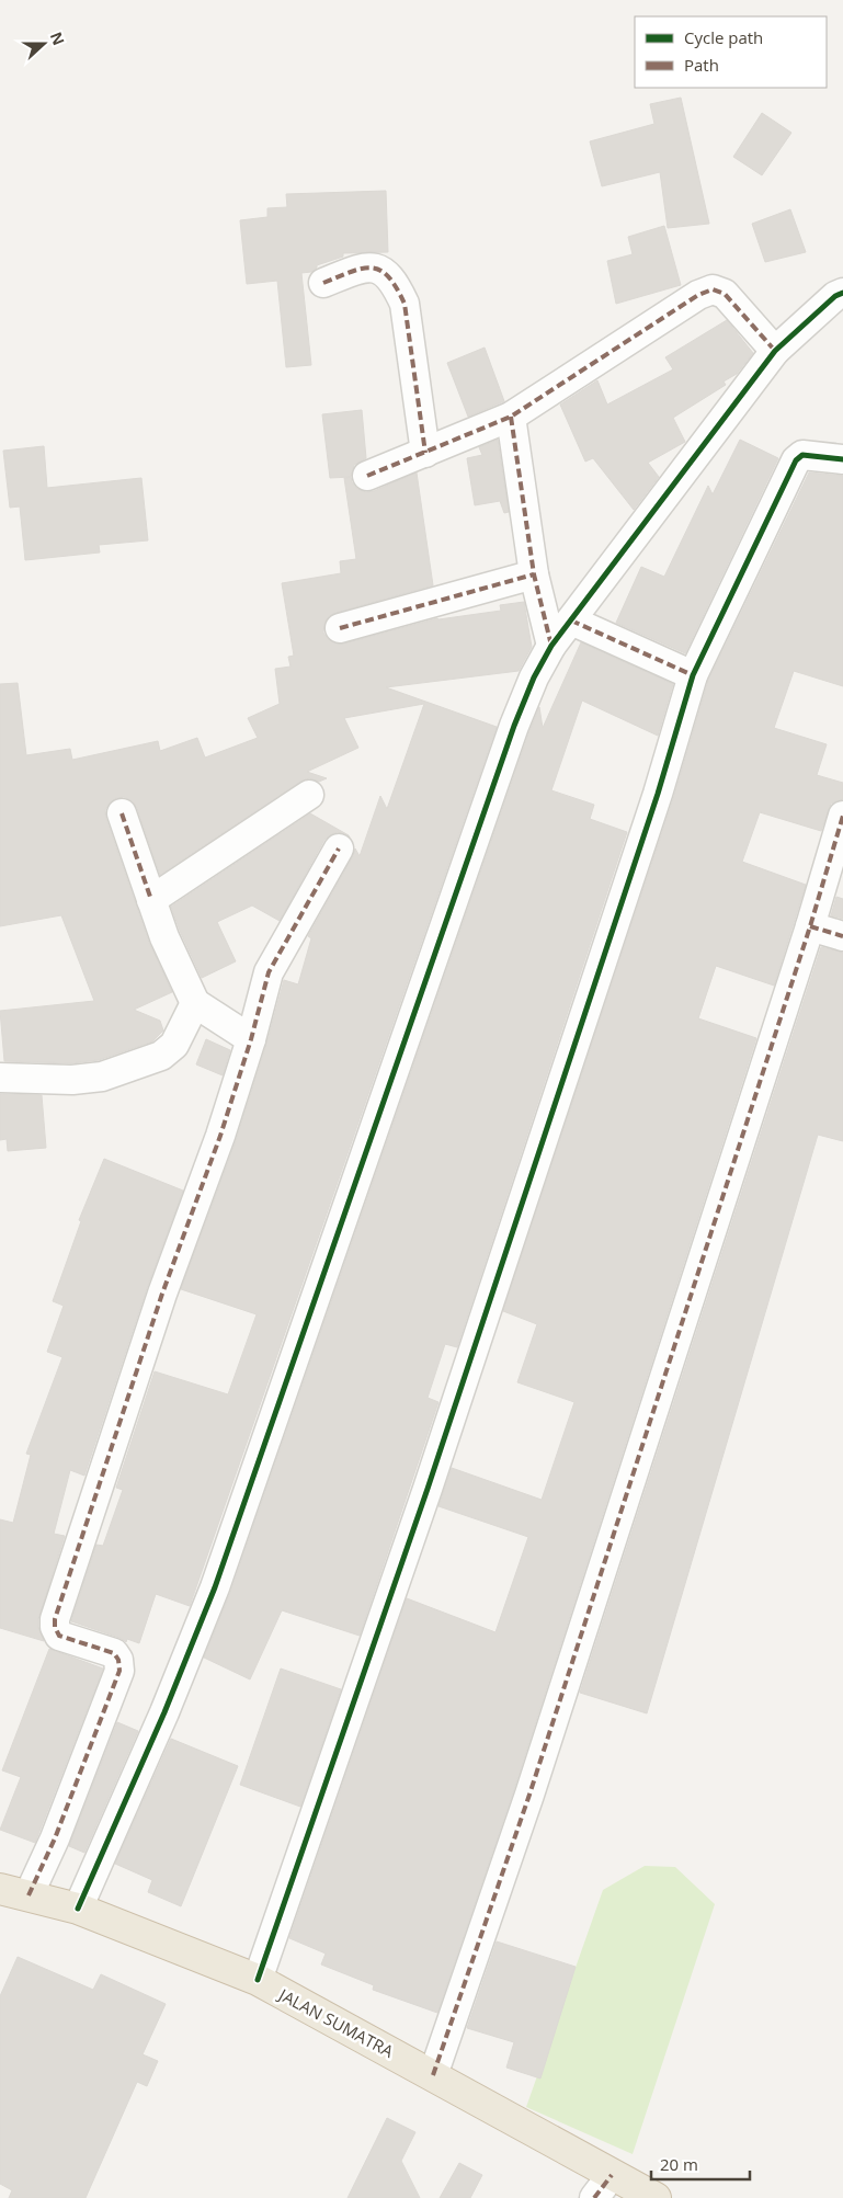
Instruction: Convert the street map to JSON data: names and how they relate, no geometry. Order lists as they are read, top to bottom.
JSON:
{
  "streets": {
    "highway": ["JALAN SUMATRA"]
  },
  "legend": ["Cycle path", "Path"],
  "scale_bar": "20 m",
  "north": "right"
}
